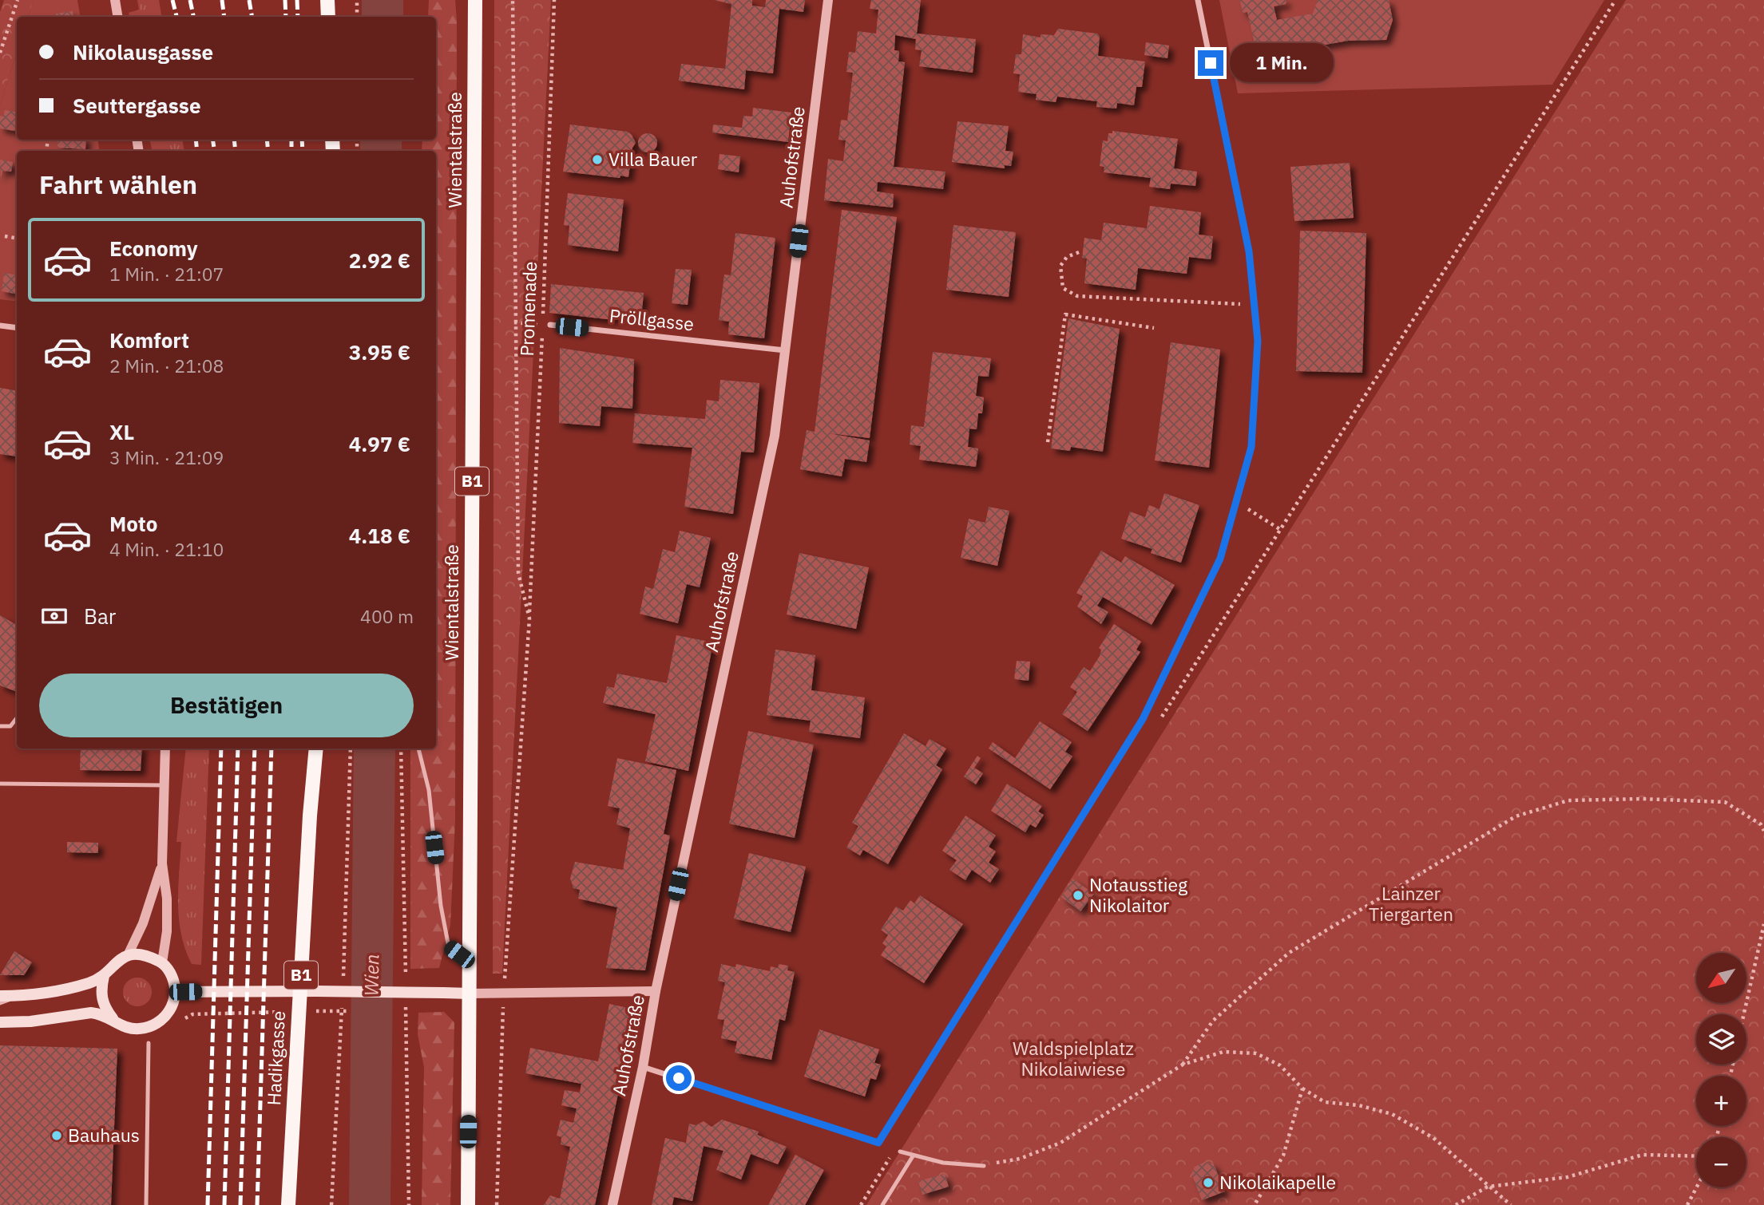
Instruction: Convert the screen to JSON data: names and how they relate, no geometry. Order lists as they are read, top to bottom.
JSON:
{
  "streets": {
    "main road": ["Wientalstraße", "B1", "Hadikgasse"],
    "street": ["Auhofstraße", "Pröllgasse"],
    "path": ["Promenade"]
  },
  "crossings": [
    ["Auhofstraße", "Pröllgasse"]
  ],
  "water": ["Wien"],
  "parks": ["Lainzer Tiergarten", "Waldspielplatz Nikolaiwiese"],
  "places": [
    "Villa Bauer",
    "Notausstieg Nikolaitor",
    "Bauhaus",
    "Nikolaikapelle"
  ],
  "north": "bottom left",
  "page": {
    "banner": ["Nikolausgasse", "Seuttergasse"],
    "bubble": "1 Min.",
    "heading": "Fahrt wählen",
    "list": [
      {
        "name": "Economy",
        "note": "1 Min. · 21:07",
        "value": "2.92 €"
      },
      {
        "name": "Komfort",
        "note": "2 Min. · 21:08",
        "value": "3.95 €"
      },
      {
        "name": "XL",
        "note": "3 Min. · 21:09",
        "value": "4.97 €"
      },
      {
        "name": "Moto",
        "note": "4 Min. · 21:10",
        "value": "4.18 €"
      }
    ],
    "pay": ["Bar", "400 m"],
    "buttons": "Bestätigen",
    "map_buttons": ["+", "−"]
  }
}
